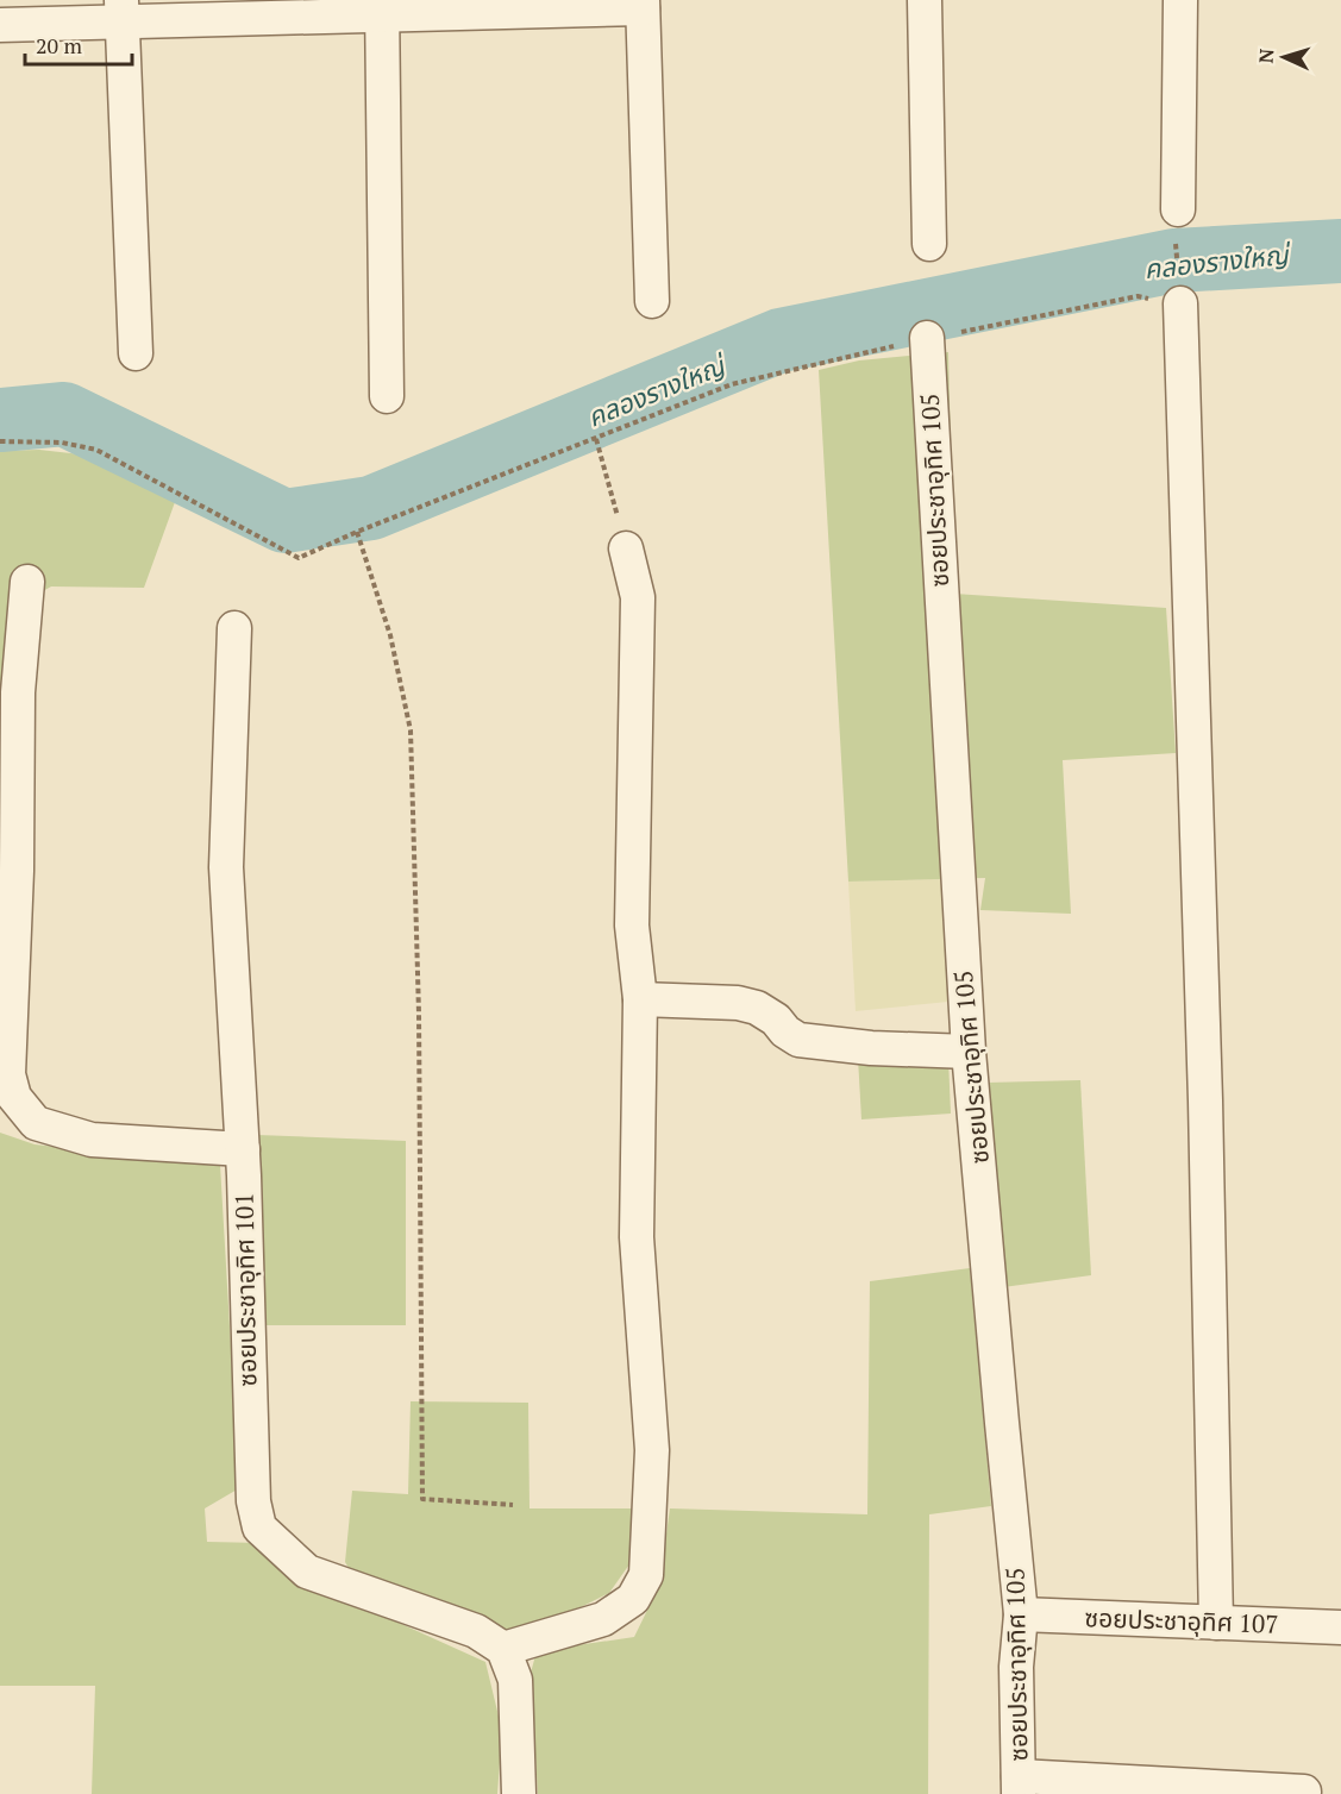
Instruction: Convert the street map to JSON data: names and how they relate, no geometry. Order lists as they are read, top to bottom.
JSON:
{
  "streets": {
    "street": ["ซอยประชาอุทิศ 105", "ซอยประชาอุทิศ 101", "ซอยประชาอุทิศ 107"]
  },
  "crossings": [
    ["ซอยประชาอุทิศ 105", "ซอยประชาอุทิศ 107"]
  ],
  "water": ["คลองรางใหญ่"],
  "scale_bar": "20 m",
  "north": "left"
}
